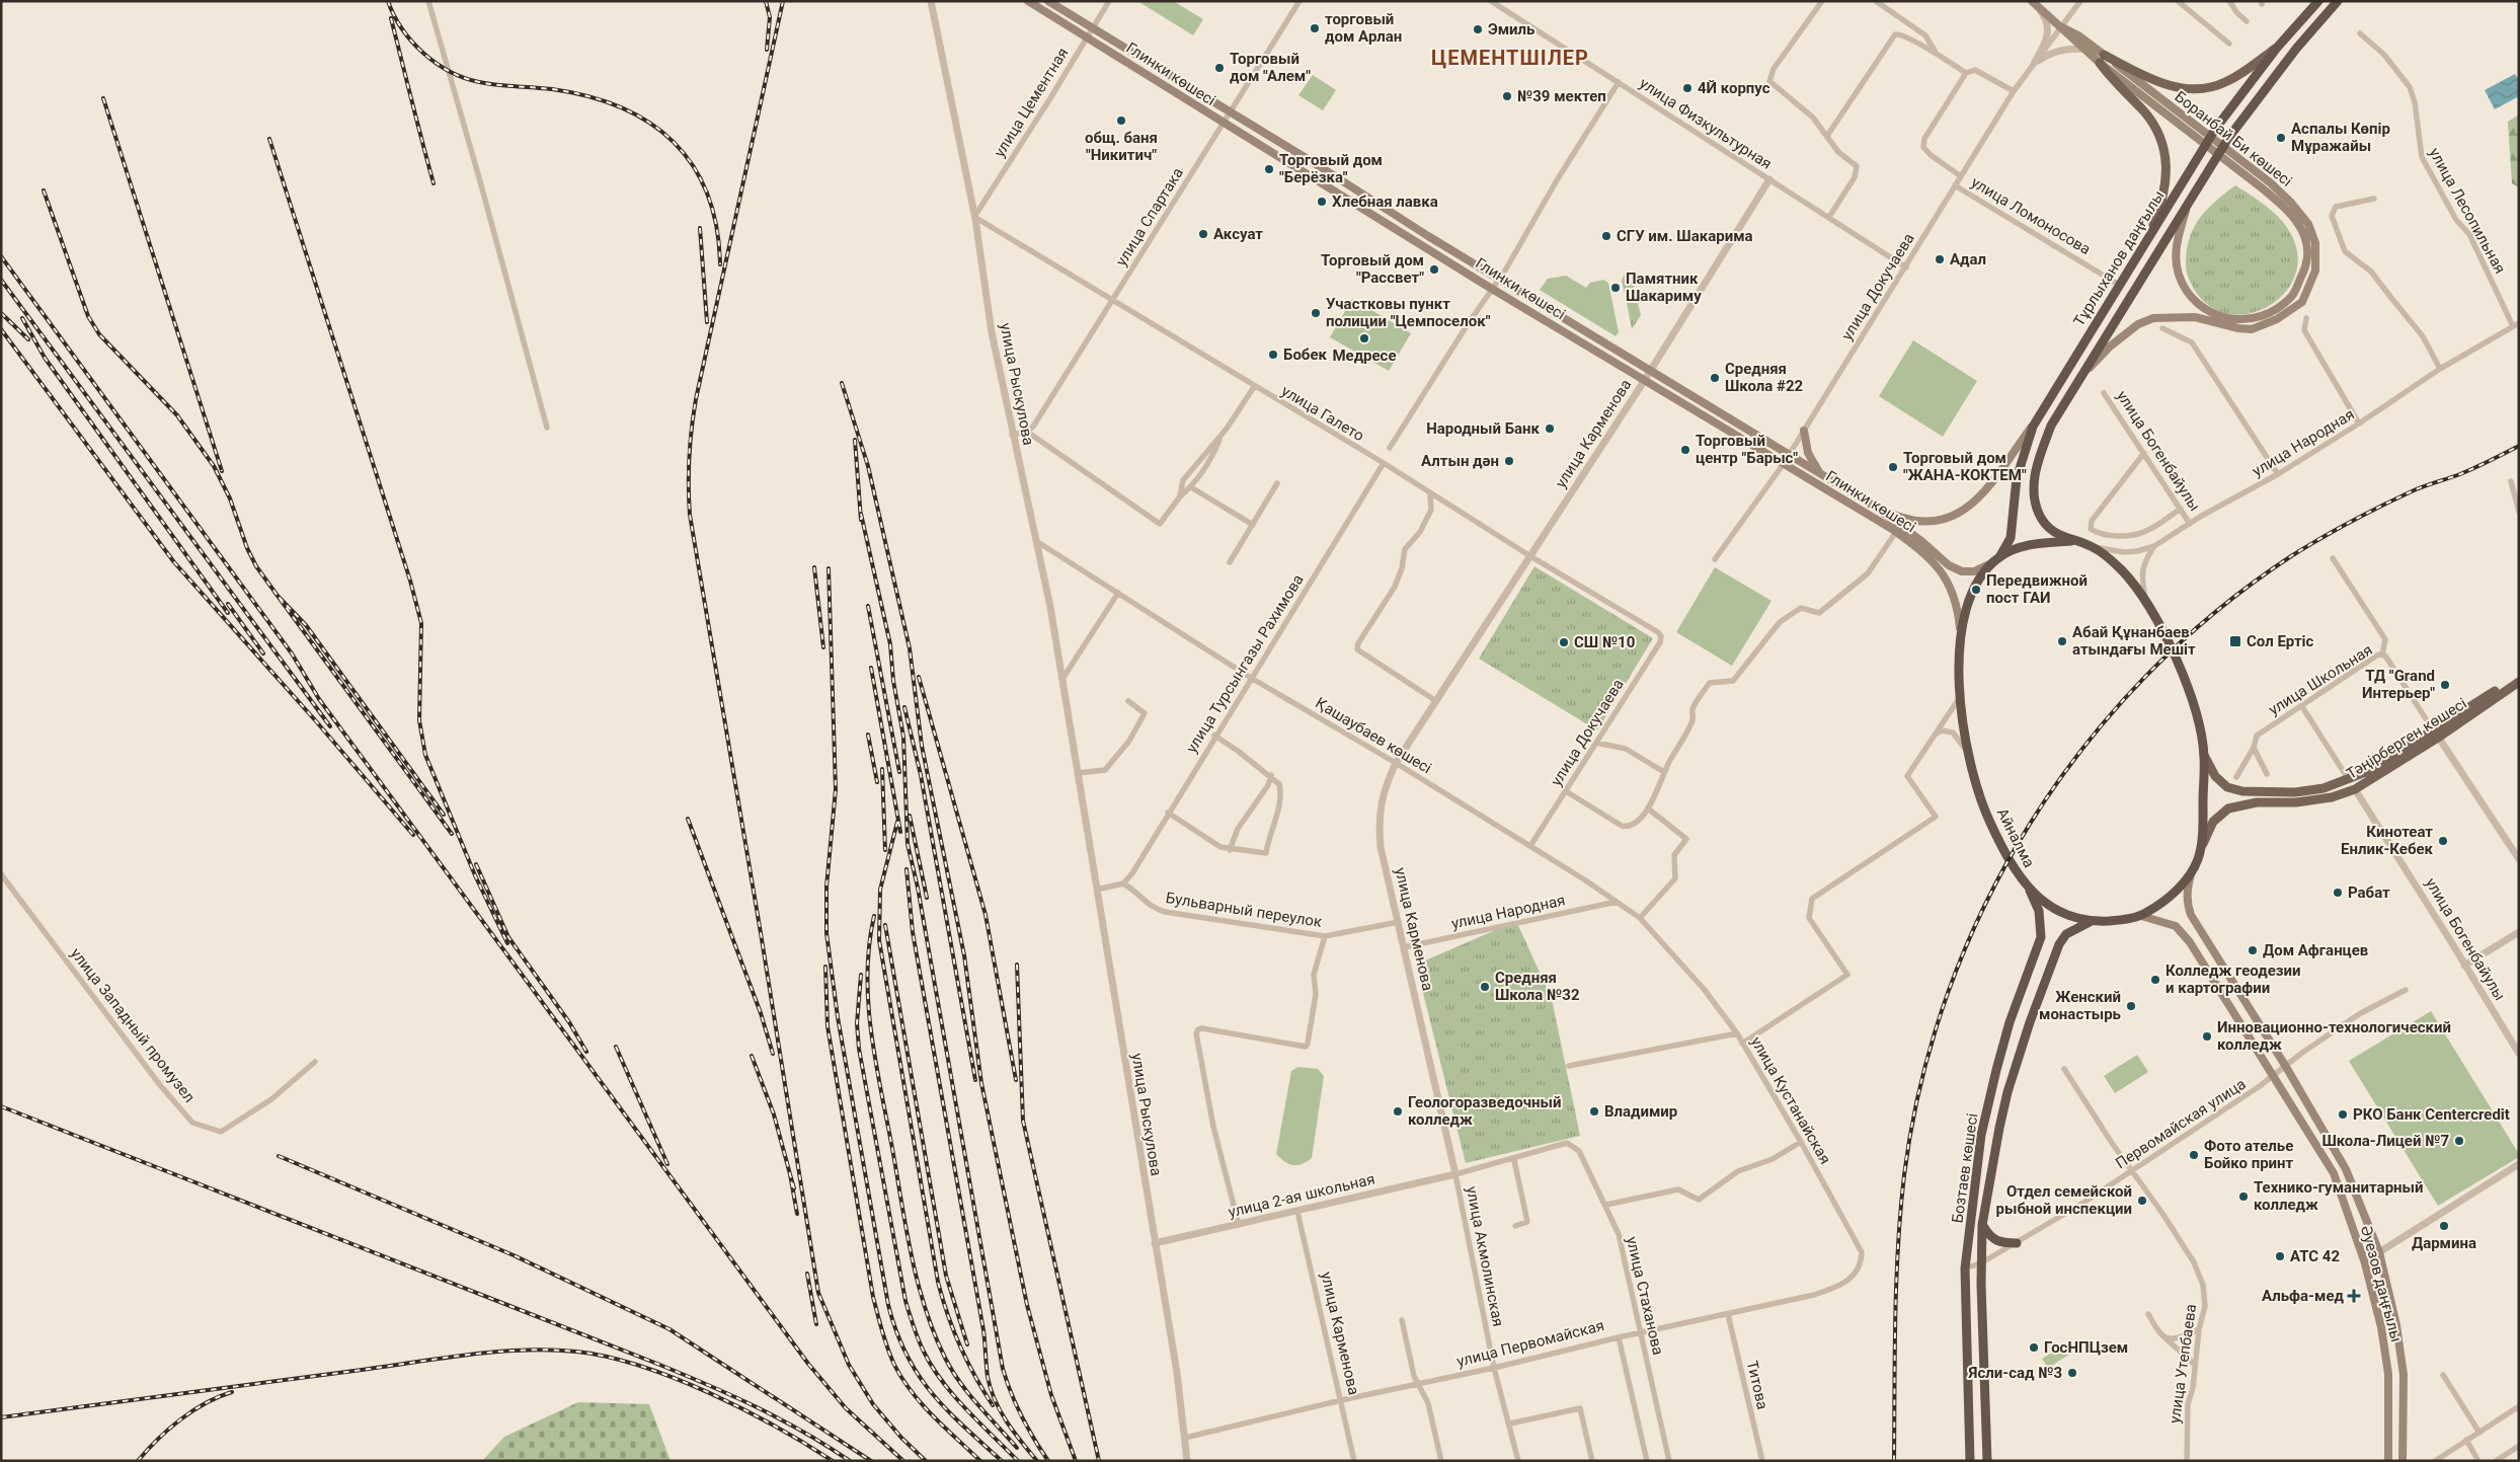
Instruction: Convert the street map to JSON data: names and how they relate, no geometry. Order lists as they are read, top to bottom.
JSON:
{
  "streets": {
    "highway": ["Тұрлыханов даңғылы", "Айналма", "Бозтаев көшесі"],
    "main road": [
      "Глинки көшесі",
      "Боранбай Би көшесі",
      "Тәңірберген көшесі",
      "Әуезов даңғылы"
    ],
    "street": [
      "улица Цементная",
      "улица Физкультурная",
      "улица Лесопильная",
      "улица Ломоносова",
      "улица Спартака",
      "улица Докучаева",
      "улица Рыскулова",
      "улица Галето",
      "улица Карменова",
      "улица Народная",
      "улица Богенбайулы",
      "улица Турсынгазы Рахимова",
      "улица Школьная",
      "Қашаубаев көшесі",
      "Бульварный переулок",
      "улица Западный промузел",
      "улица Кустанайская",
      "Первомайская улица",
      "улица 2-ая школьная",
      "улица Акмолинская",
      "улица Стаханова",
      "улица Первомайская",
      "улица Утепбаева",
      "Титова"
    ]
  },
  "crossings": [
    ["Глинки көшесі", "улица Цементная"],
    ["Глинки көшесі", "улица Спартака"],
    ["Глинки көшесі", "Тұрлыханов даңғылы"],
    ["Глинки көшесі", "улица Докучаева"],
    ["Глинки көшесі", "улица Карменова"],
    ["Глинки көшесі", "Айналма"],
    ["улица Цементная", "улица Рыскулова"],
    ["улица Цементная", "улица Галето"],
    ["улица Физкультурная", "улица Докучаева"],
    ["улица Физкультурная", "улица Карменова"],
    ["Боранбай Би көшесі", "улица Докучаева"],
    ["улица Лесопильная", "улица Народная"],
    ["улица Ломоносова", "Тұрлыханов даңғылы"],
    ["улица Ломоносова", "улица Докучаева"],
    ["улица Спартака", "улица Галето"],
    ["Тұрлыханов даңғылы", "Айналма"],
    ["улица Докучаева", "улица Галето"],
    ["улица Докучаева", "Қашаубаев көшесі"],
    ["улица Рыскулова", "улица Галето"],
    ["улица Рыскулова", "Қашаубаев көшесі"],
    ["улица Рыскулова", "улица 2-ая школьная"],
    ["улица Рыскулова", "улица Первомайская"],
    ["улица Галето", "улица Карменова"],
    ["улица Галето", "улица Турсынгазы Рахимова"],
    ["улица Карменова", "улица Народная"],
    ["улица Карменова", "Қашаубаев көшесі"],
    ["улица Карменова", "Бульварный переулок"],
    ["улица Карменова", "улица 2-ая школьная"],
    ["улица Карменова", "улица Акмолинская"],
    ["улица Карменова", "улица Первомайская"],
    ["улица Народная", "улица Богенбайулы"],
    ["улица Народная", "Қашаубаев көшесі"],
    ["улица Народная", "Айналма"],
    ["улица Богенбайулы", "Тәңірберген көшесі"],
    ["улица Турсынгазы Рахимова", "Қашаубаев көшесі"],
    ["улица Турсынгазы Рахимова", "Бульварный переулок"],
    ["улица Школьная", "Тәңірберген көшесі"],
    ["Қашаубаев көшесі", "улица Кустанайская"],
    ["Тәңірберген көшесі", "Айналма"],
    ["Айналма", "Бозтаев көшесі"],
    ["Айналма", "Әуезов даңғылы"],
    ["улица Кустанайская", "улица Первомайская"],
    ["Первомайская улица", "Бозтаев көшесі"],
    ["Первомайская улица", "Әуезов даңғылы"],
    ["Первомайская улица", "улица Утепбаева"],
    ["улица 2-ая школьная", "улица Акмолинская"],
    ["улица Акмолинская", "улица Первомайская"],
    ["улица Стаханова", "улица Первомайская"],
    ["улица Первомайская", "Титова"]
  ],
  "districts": ["ЦЕМЕНТШІЛЕР"],
  "places": {
    "other": [
      "торговый дом Арлан",
      "Эмиль",
      "Торговый дом \"Алем\"",
      "4Й корпус",
      "№39 мектеп",
      "общ. баня \"Никитич\"",
      "Аспалы Көпір Мұражайы",
      "Торговый дом \"Берёзка\"",
      "Хлебная лавка",
      "Аксуат",
      "СГУ им. Шакарима",
      "Адал",
      "Торговый дом \"Рассвет\"",
      "Памятник Шакариму",
      "Участковы пункт полиции \"Цемпоселок\"",
      "Медресе",
      "Бобек",
      "Средняя Школа #22",
      "Народный Банк",
      "Торговый центр \"Барыс\"",
      "Алтын дән",
      "Торговый дом \"ЖАНА-КОКТЕМ\"",
      "Передвижной пост ГАИ",
      "Абай Құнанбаев атындағы Мешіт",
      "СШ №10",
      "ТД \"Grand Интерьер\"",
      "Кинотеат Енлик-Кебек",
      "Рабат",
      "Дом Афганцев",
      "Колледж геодезии и картографии",
      "Средняя Школа №32",
      "Женский монастырь",
      "Инновационно-технологический колледж",
      "Геологоразведочный колледж",
      "Владимир",
      "РКО Банк Centercredit",
      "Школа-Лицей №7",
      "Фото ателье Бойко принт",
      "Технико-гуманитарный колледж",
      "Отдел семейской рыбной инспекции",
      "Дармина",
      "АТС 42",
      "ГосНПЦзем",
      "Ясли-сад №3"
    ],
    "transit": ["Сол Ертіс"],
    "health": ["Альфа-мед"]
  }
}
